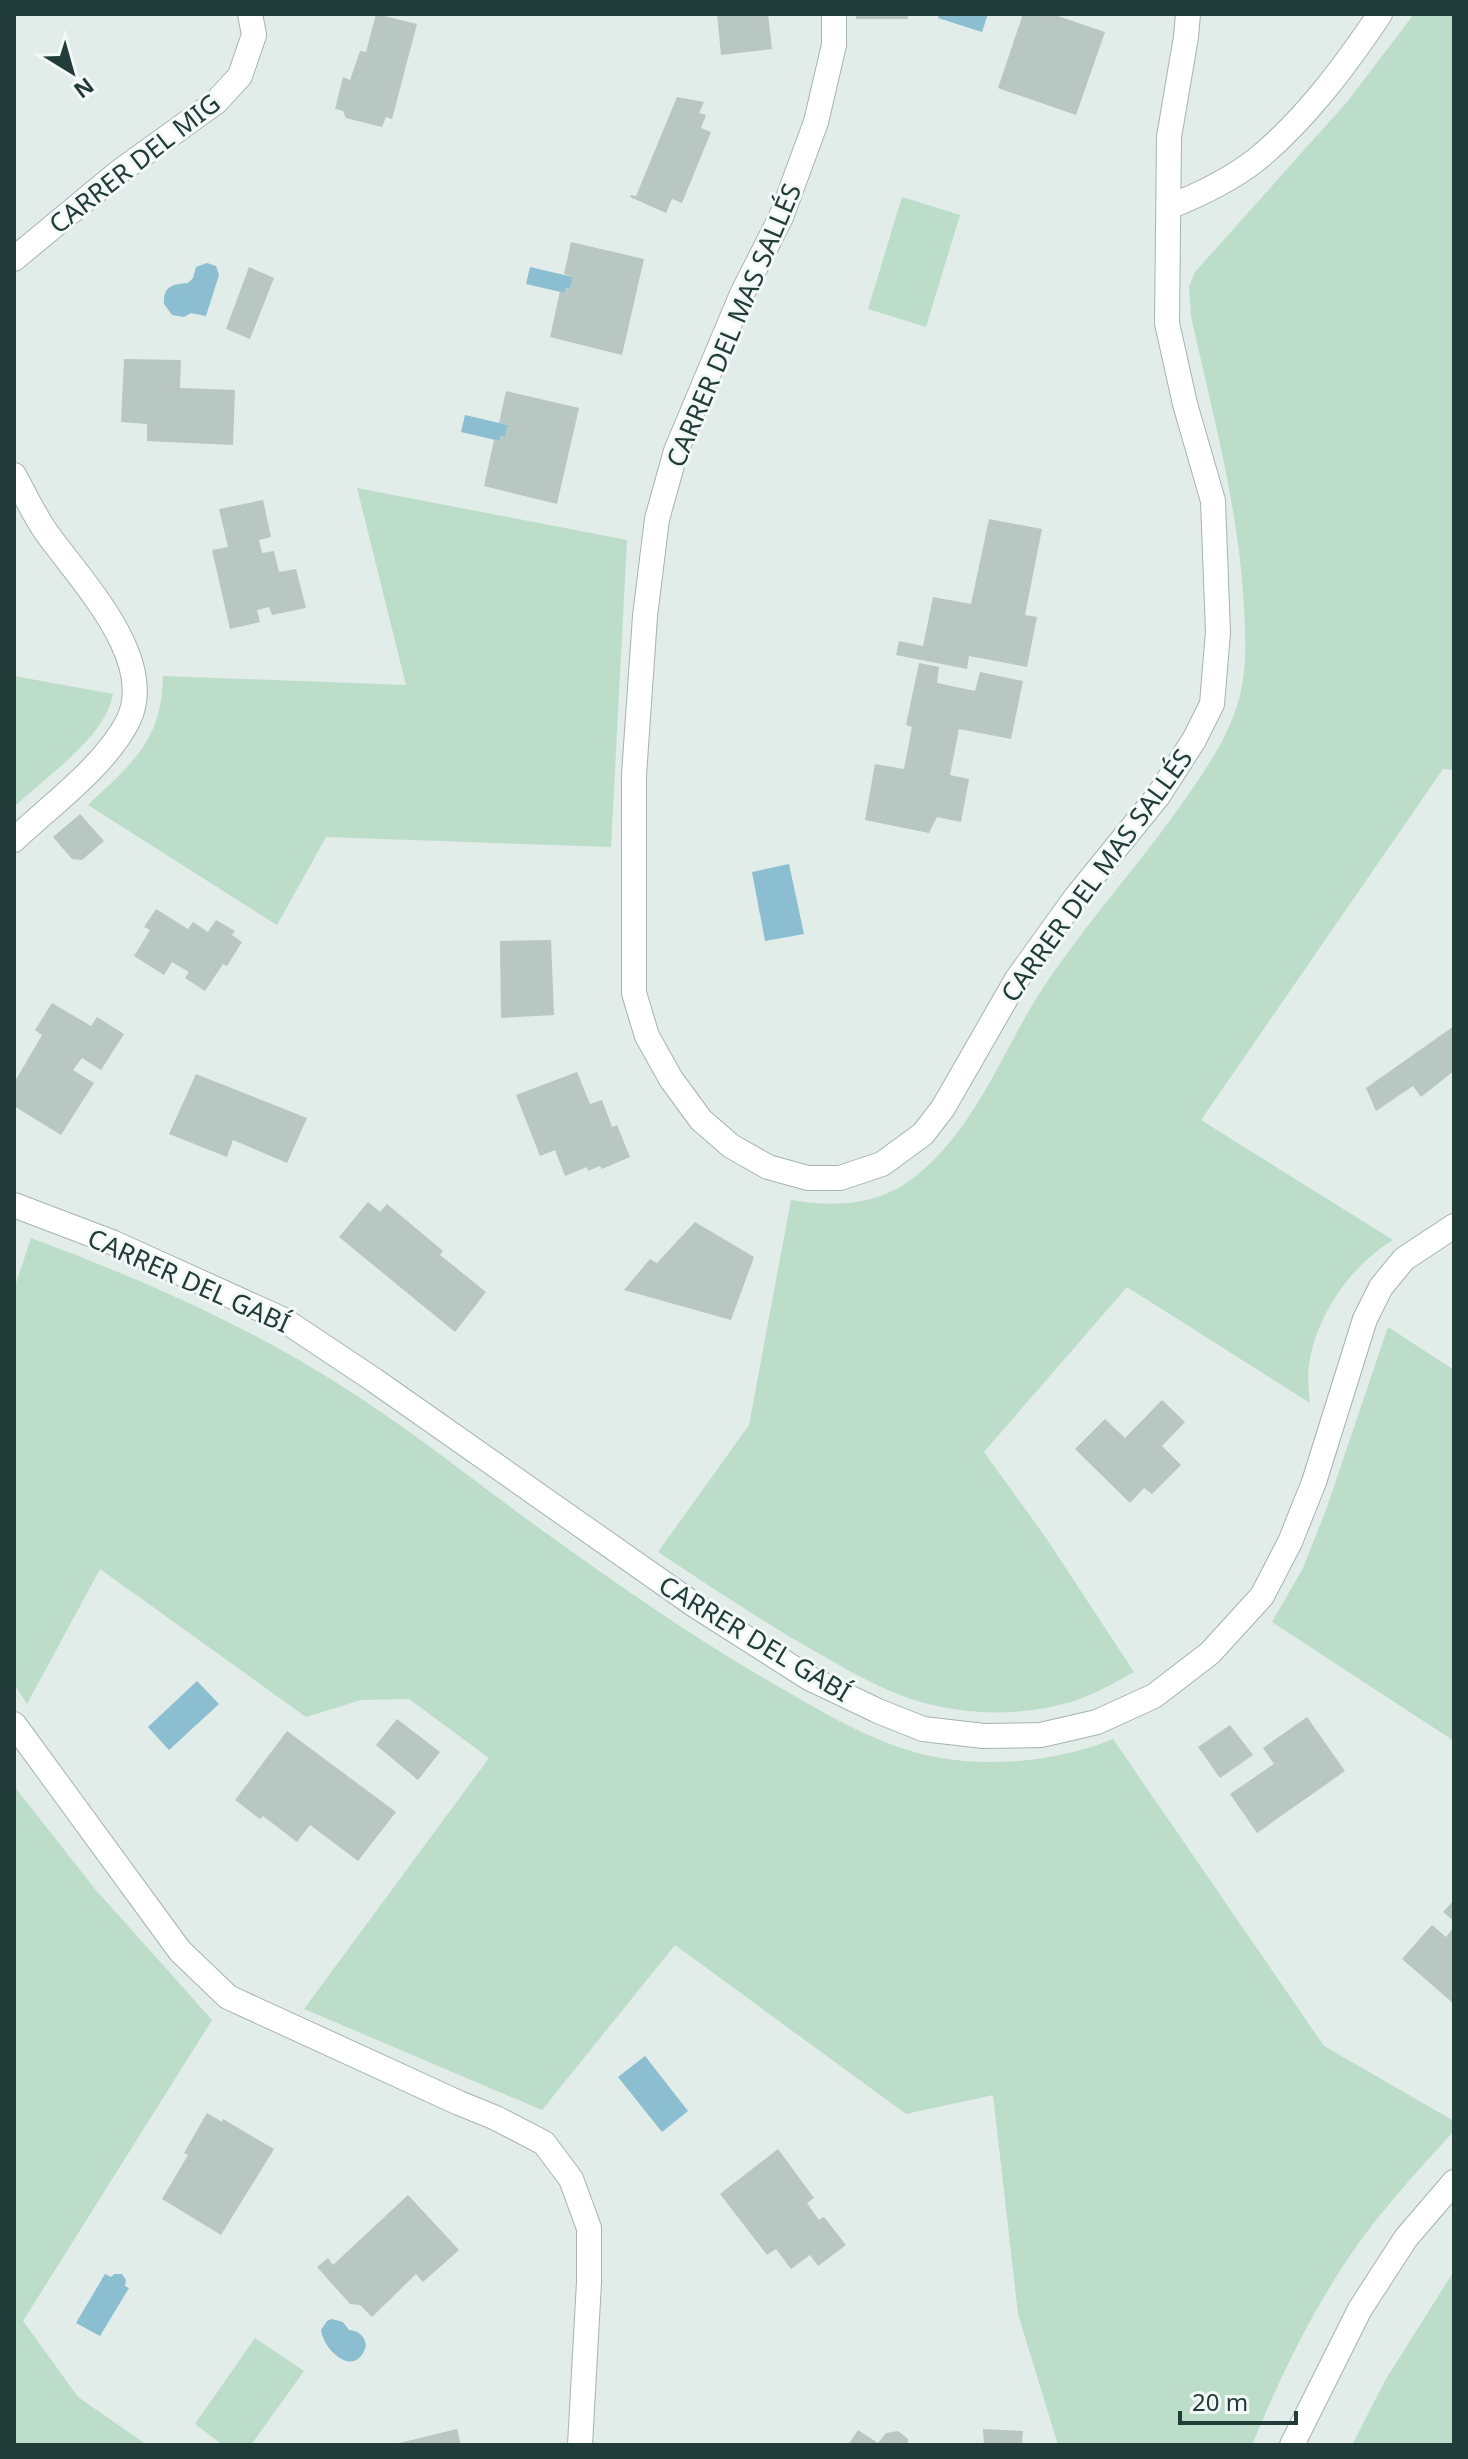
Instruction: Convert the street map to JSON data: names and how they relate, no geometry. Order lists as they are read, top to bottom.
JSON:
{
  "streets": {
    "street": ["CARRER DEL MIG", "CARRER DEL MAS SALLÉS", "CARRER DEL GABÍ"]
  },
  "scale_bar": "20 m",
  "north": "bottom right"
}
